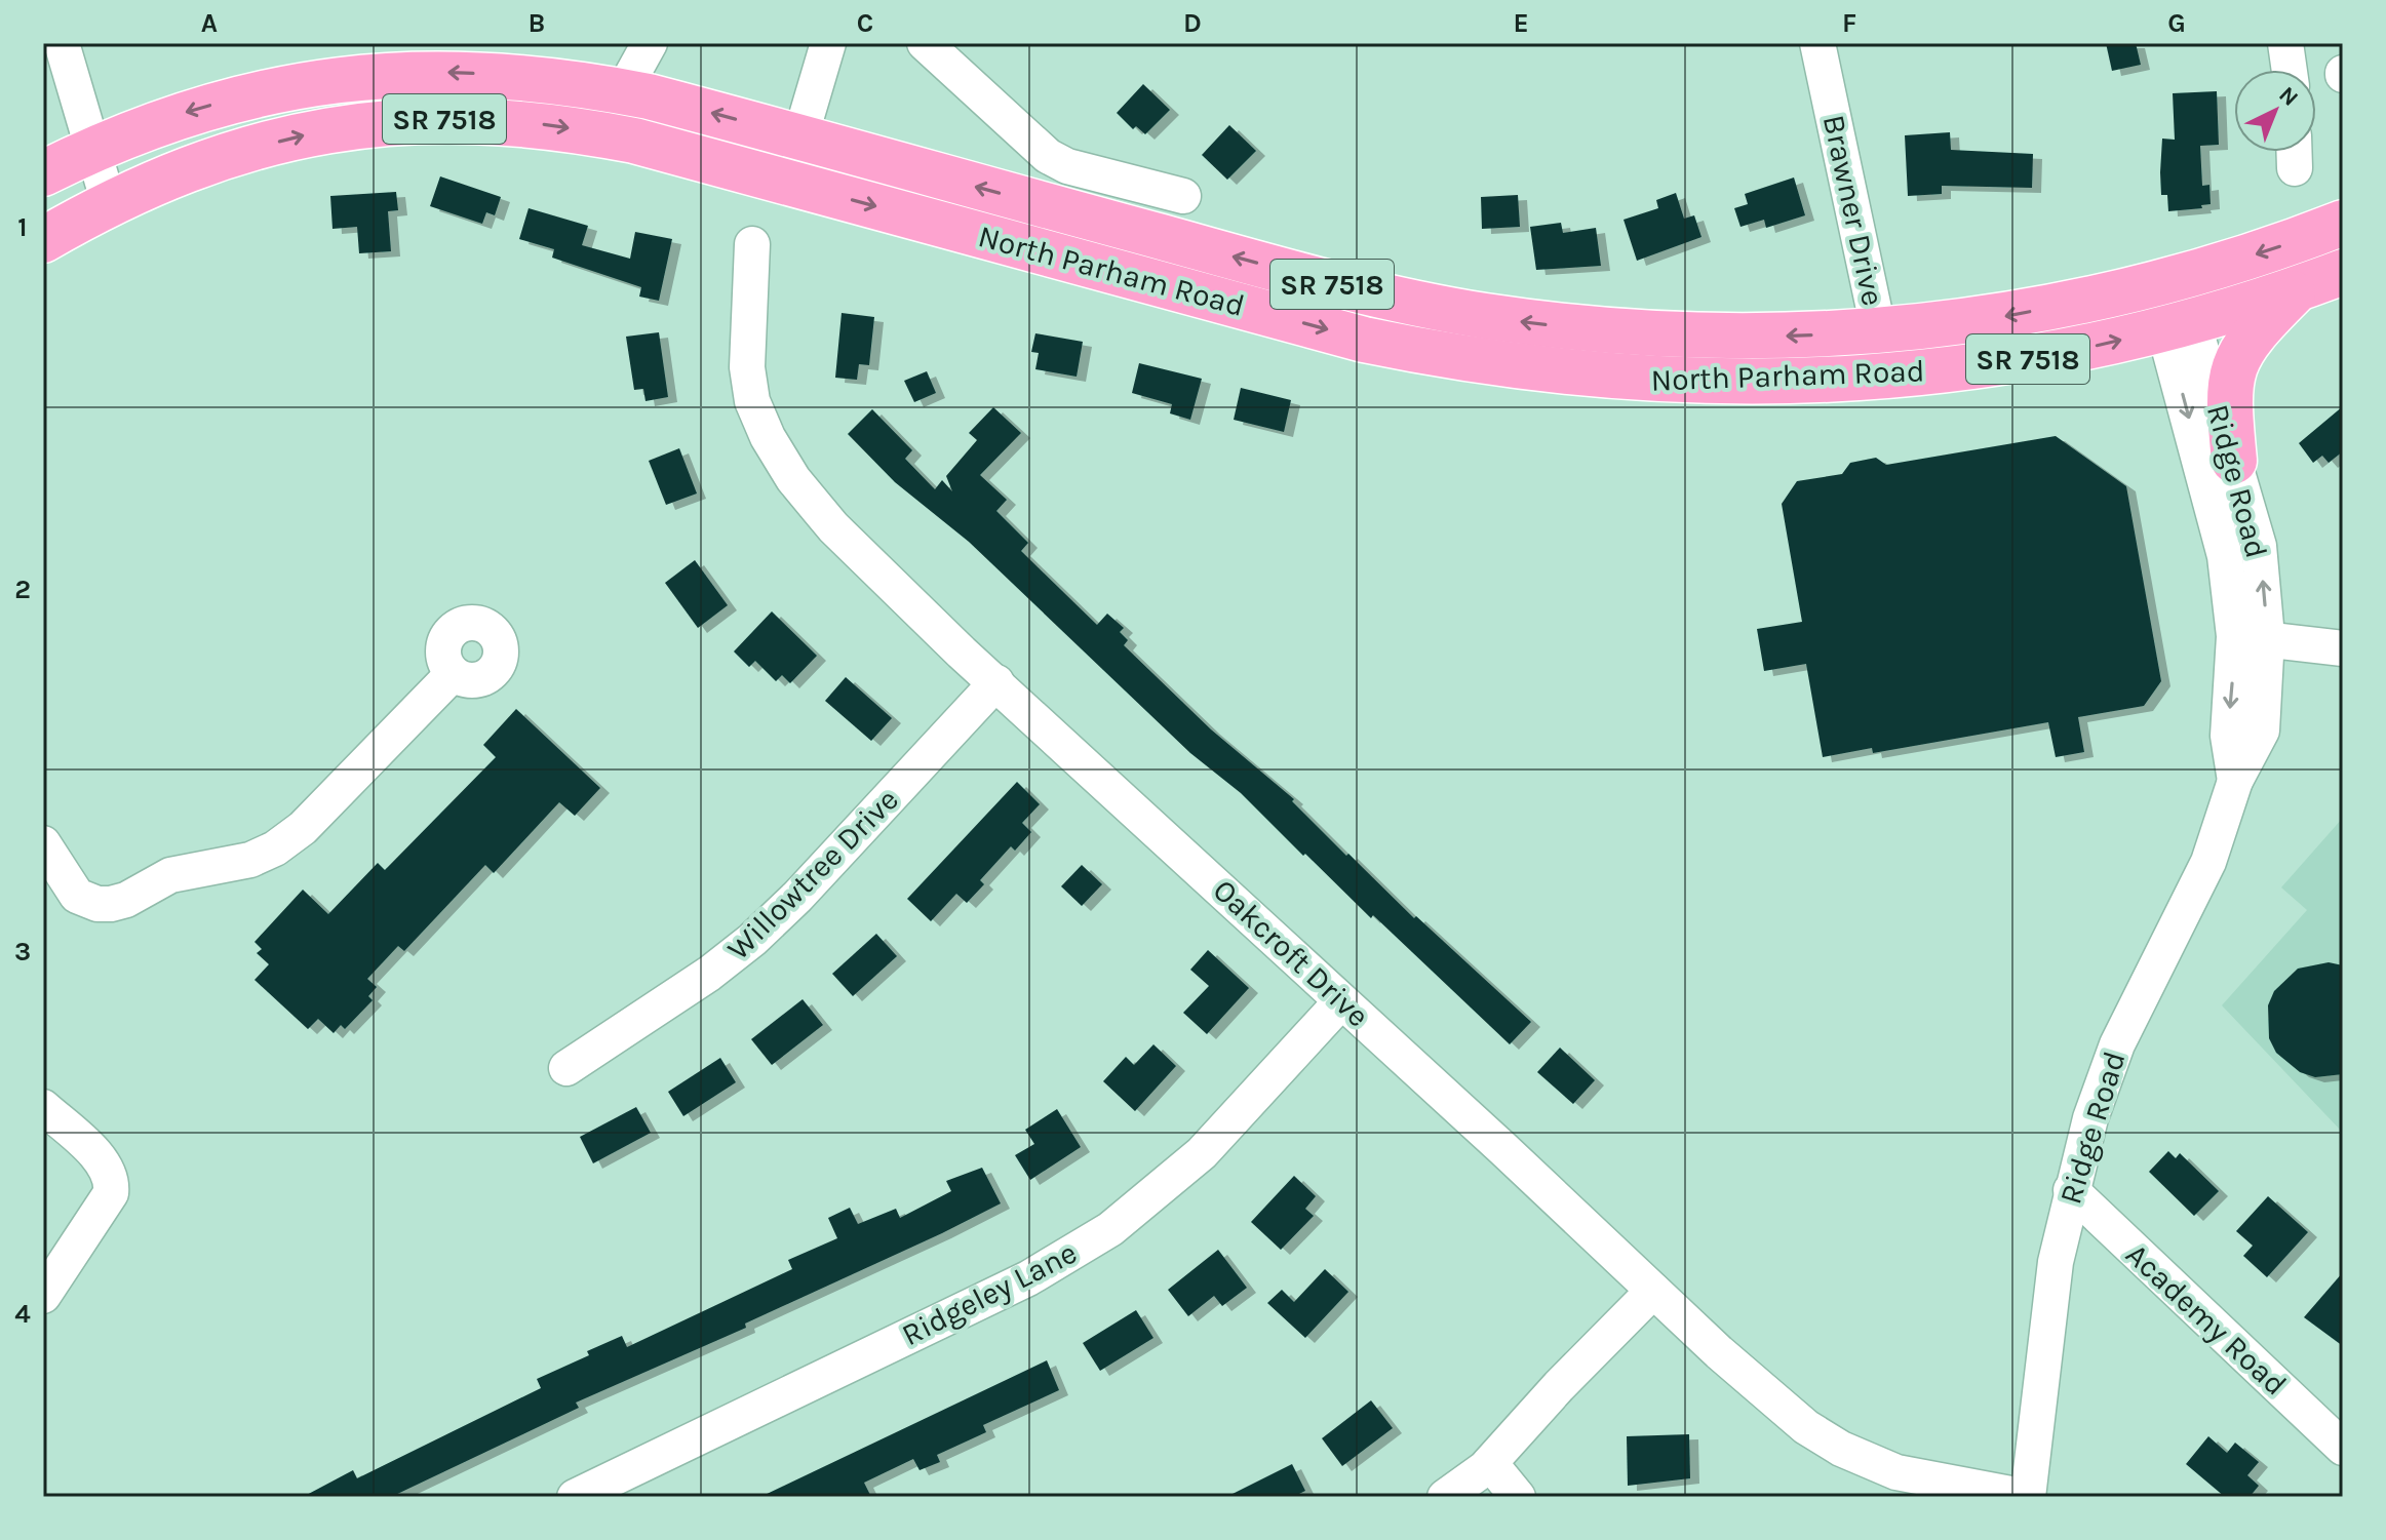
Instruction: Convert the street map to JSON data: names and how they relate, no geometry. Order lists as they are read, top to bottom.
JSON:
{
  "streets": {
    "highway": ["SR 7518", "North Parham Road"],
    "street": [
      "Brawner Drive",
      "Ridge Road",
      "Willowtree Drive",
      "Oakcroft Drive",
      "Ridgeley Lane",
      "Academy Road"
    ]
  },
  "crossings": [
    ["Brawner Drive", "North Parham Road"],
    ["North Parham Road", "Ridge Road"],
    ["Ridge Road", "Oakcroft Drive"],
    ["Ridge Road", "Academy Road"],
    ["Willowtree Drive", "Oakcroft Drive"],
    ["Oakcroft Drive", "Ridgeley Lane"]
  ],
  "north": "top right",
  "grid": {
    "columns": [
      "A",
      "B",
      "C",
      "D",
      "E",
      "F",
      "G"
    ],
    "rows": [
      "1",
      "2",
      "3",
      "4"
    ]
  }
}
